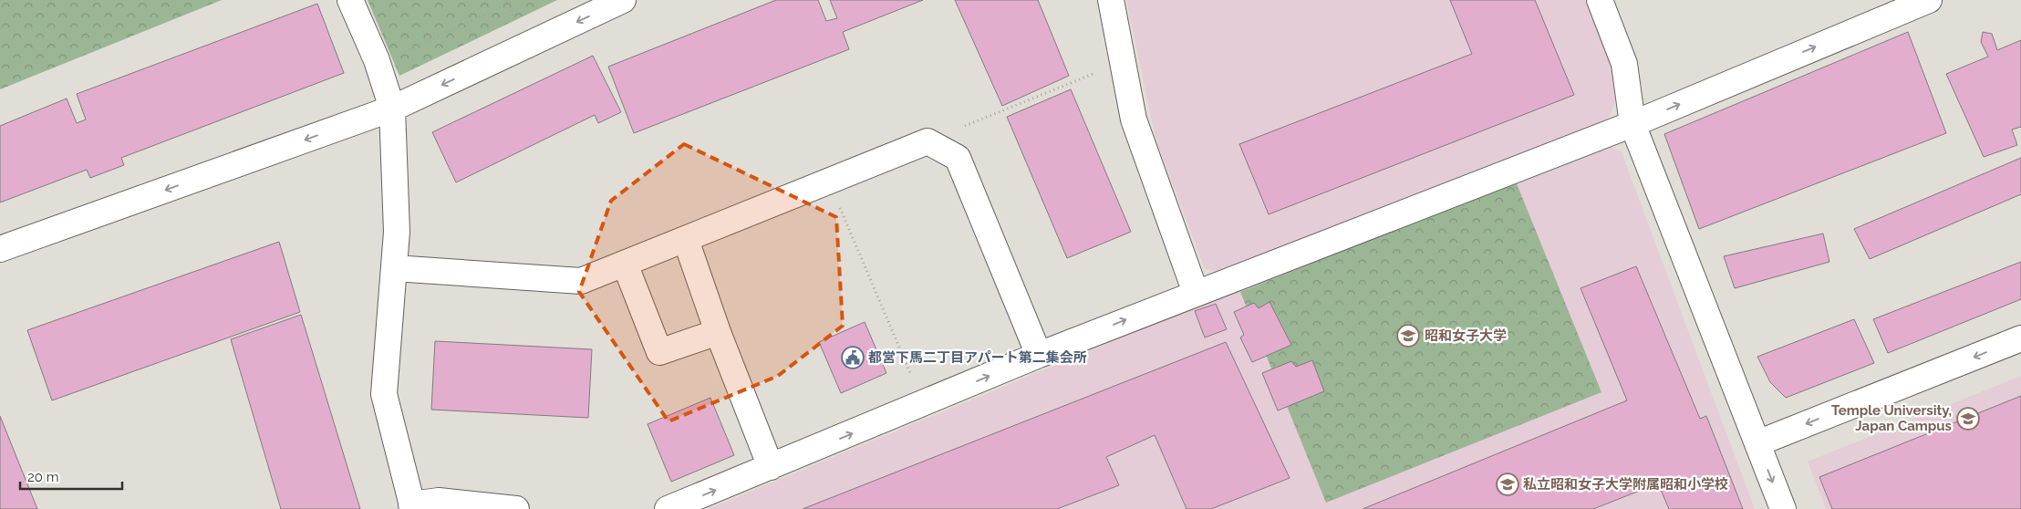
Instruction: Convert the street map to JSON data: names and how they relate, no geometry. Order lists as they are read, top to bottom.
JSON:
{
  "places": {
    "school or university": ["昭和女子大学", "Temple University, Japan Campus", "私立昭和女子大学附属昭和小学校"],
    "public building": ["都営下馬二丁目アパート第二集会所"]
  },
  "scale_bar": "20 m"
}
